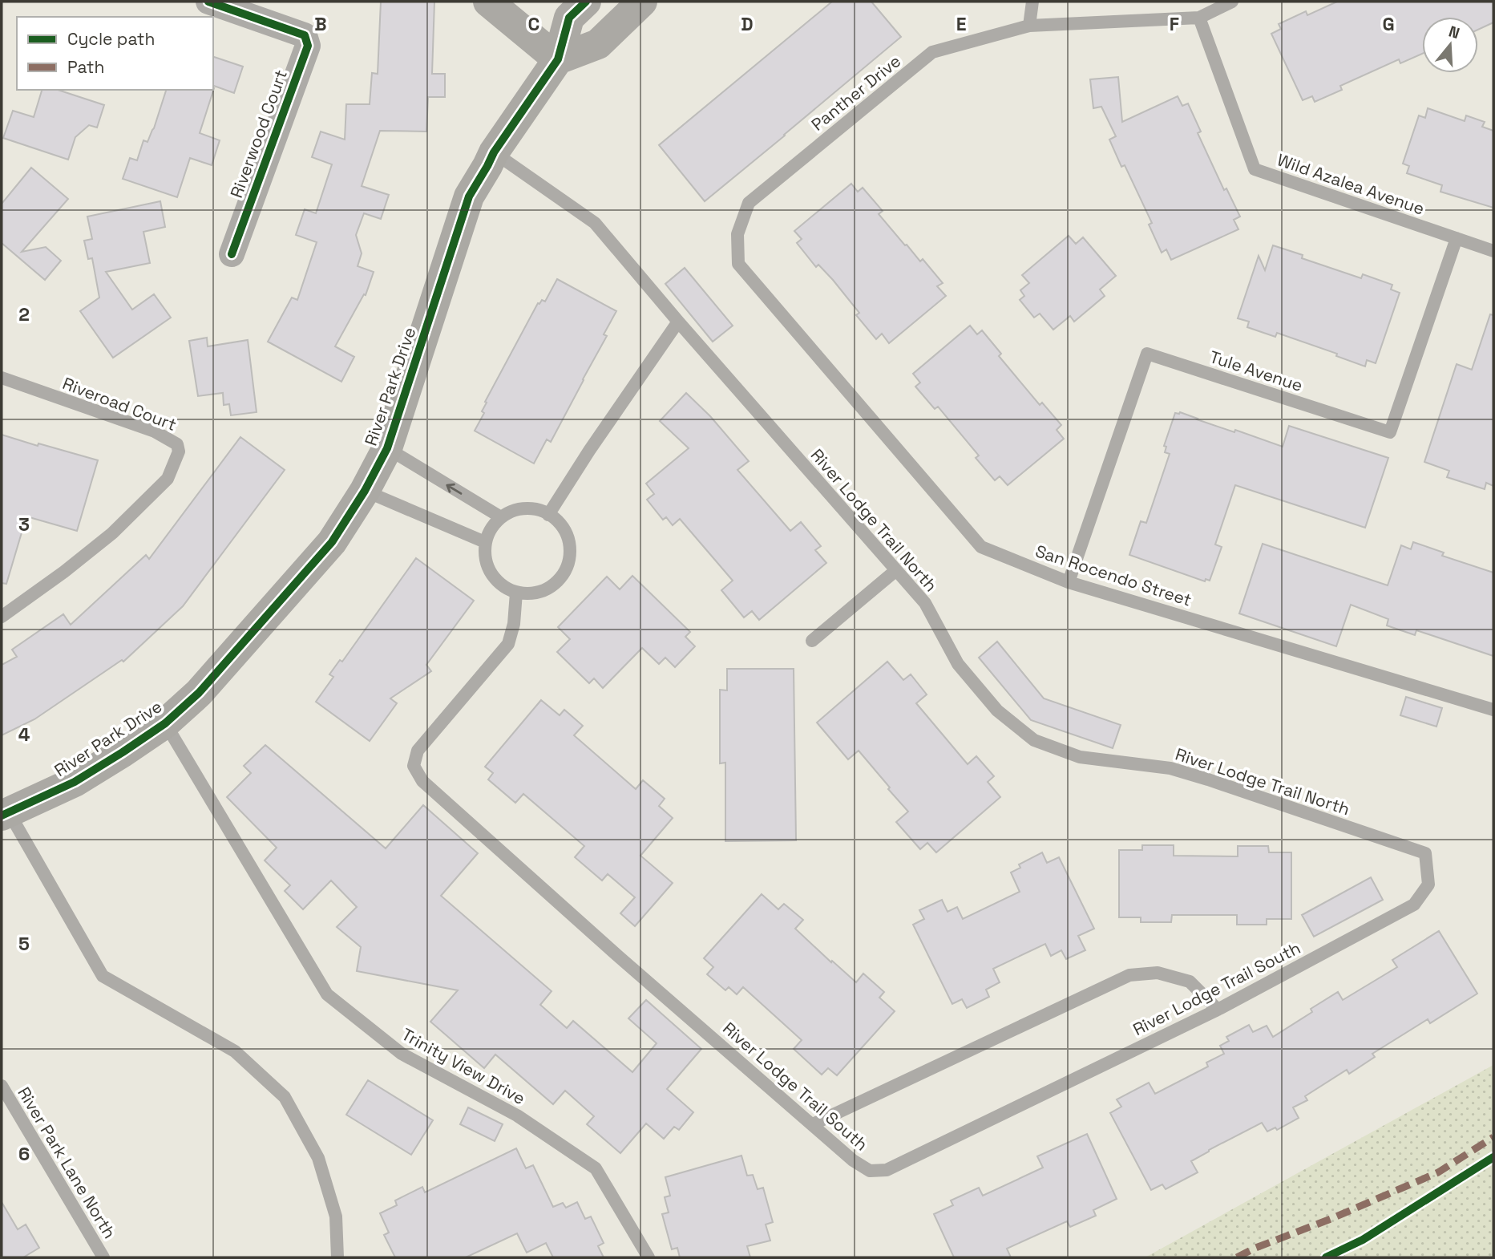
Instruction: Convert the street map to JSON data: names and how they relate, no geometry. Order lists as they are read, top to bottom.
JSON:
{
  "streets": {
    "street": ["Riverwood Court", "River Park Drive"],
    "lane": [
      "Panther Drive",
      "Wild Azalea Avenue",
      "Tule Avenue",
      "Riveroad Court",
      "River Lodge Trail North",
      "San Rocendo Street",
      "River Lodge Trail South",
      "Trinity View Drive",
      "River Park Lane North"
    ]
  },
  "crossings": [
    ["Panther Drive", "Wild Azalea Avenue"],
    ["Panther Drive", "San Rocendo Street"],
    ["Wild Azalea Avenue", "Tule Avenue"],
    ["Tule Avenue", "San Rocendo Street"],
    ["River Park Drive", "River Lodge Trail North"],
    ["River Park Drive", "Trinity View Drive"],
    ["River Lodge Trail North", "River Lodge Trail South"]
  ],
  "legend": ["Cycle path", "Path"],
  "north": "top",
  "grid": {
    "columns": [
      "B",
      "C",
      "D",
      "E",
      "F",
      "G"
    ],
    "rows": [
      "2",
      "3",
      "4",
      "5",
      "6"
    ]
  }
}
